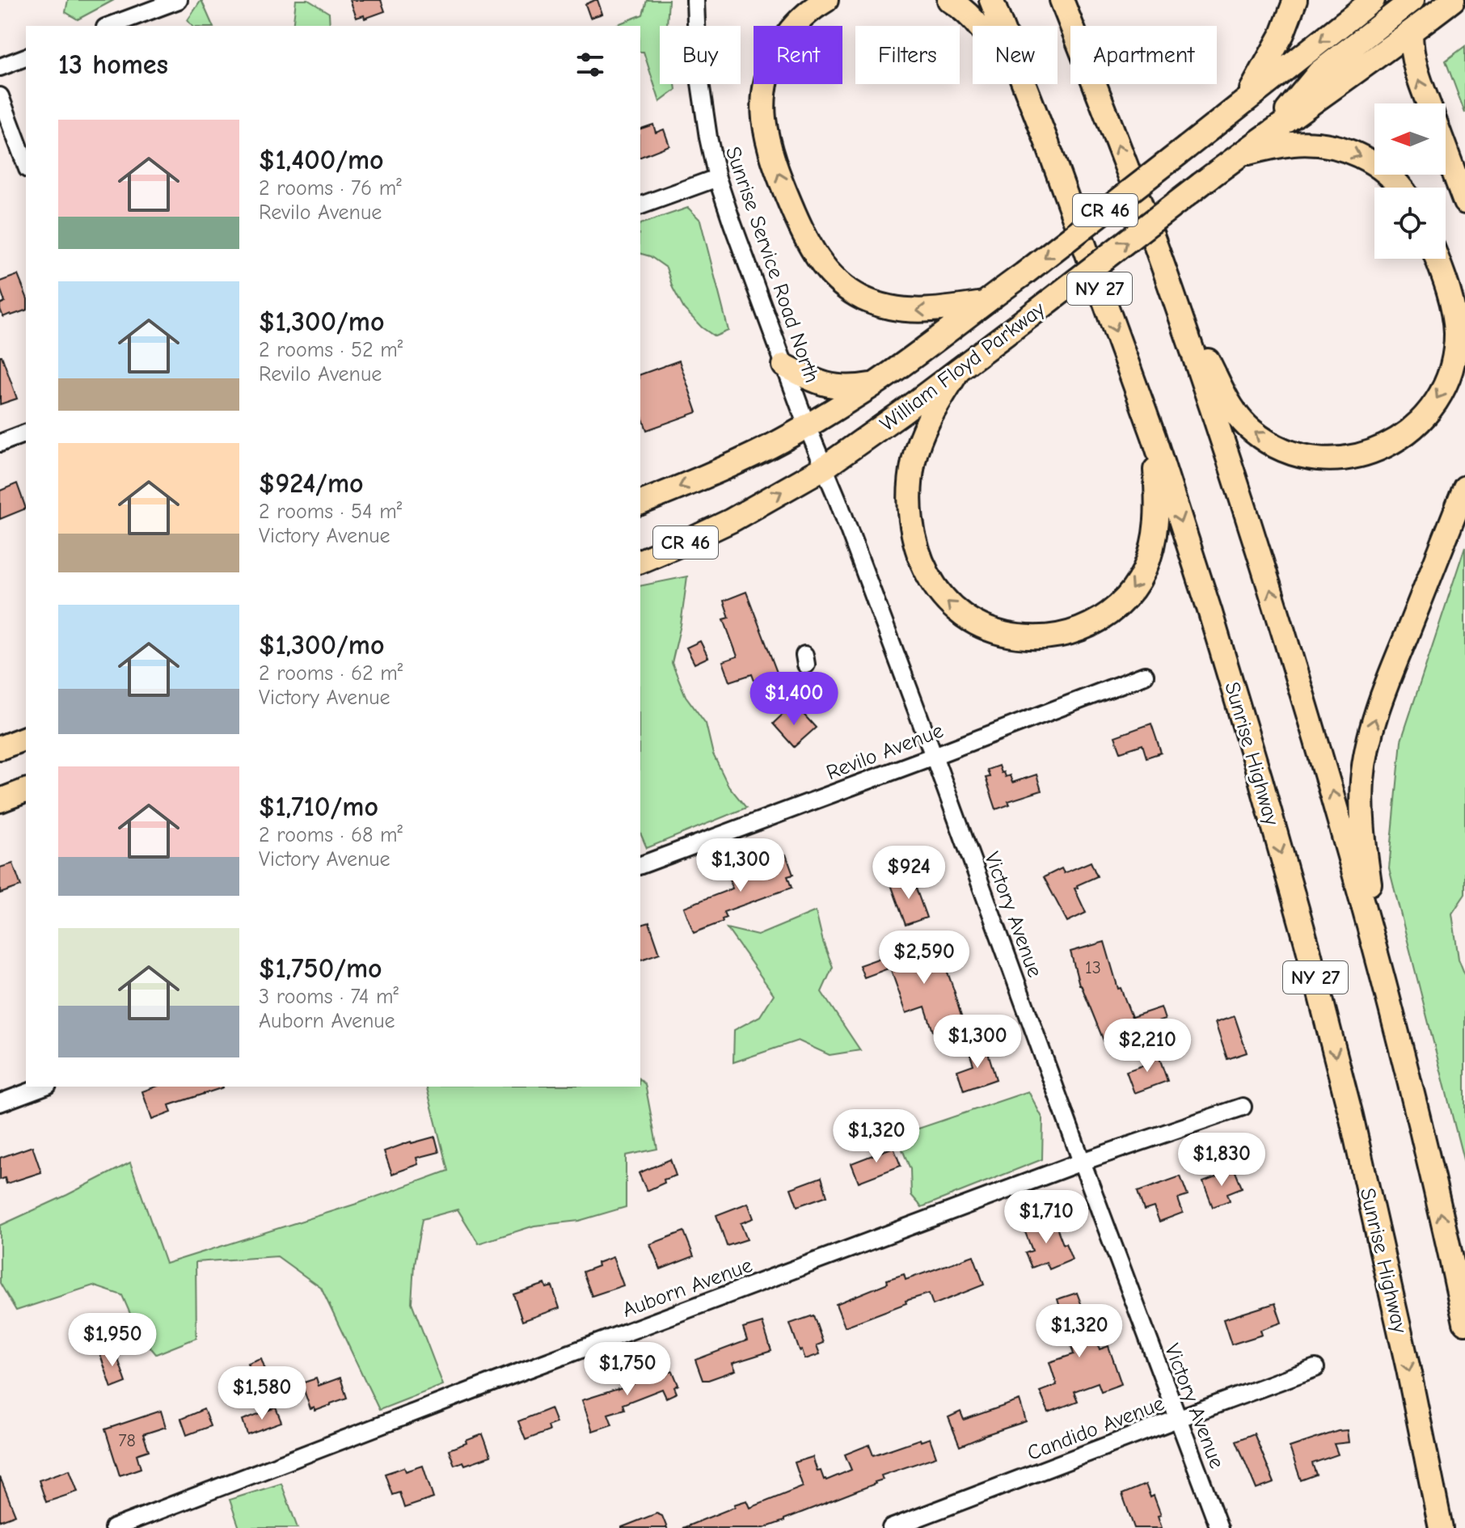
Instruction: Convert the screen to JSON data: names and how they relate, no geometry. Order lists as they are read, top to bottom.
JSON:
{
  "streets": {
    "highway": [
      "CR 46",
      "NY 27",
      "William Floyd Parkway",
      "Sunrise Highway"
    ],
    "street": [
      "Sunrise Service Road North",
      "Revilo Avenue",
      "Victory Avenue",
      "Auborn Avenue",
      "Candido Avenue"
    ]
  },
  "crossings": [
    ["Sunrise Service Road North", "William Floyd Parkway"],
    ["Sunrise Service Road North", "Victory Avenue"],
    ["William Floyd Parkway", "Victory Avenue"],
    ["Revilo Avenue", "Victory Avenue"],
    ["Victory Avenue", "Auborn Avenue"],
    ["Victory Avenue", "Candido Avenue"]
  ],
  "house_numbers": ["13", "78"],
  "north": "left",
  "page": {
    "chip": [
      "Buy",
      "Rent",
      "Filters",
      "New",
      "Apartment"
    ],
    "heading": "13 homes",
    "list": [
      {
        "name": "$1,400/mo",
        "note": "2 rooms · 76 m² · Revilo Avenue"
      },
      {
        "name": "$1,300/mo",
        "note": "2 rooms · 52 m² · Revilo Avenue"
      },
      {
        "name": "$924/mo",
        "note": "2 rooms · 54 m² · Victory Avenue"
      },
      {
        "name": "$1,300/mo",
        "note": "2 rooms · 62 m² · Victory Avenue"
      },
      {
        "name": "$1,710/mo",
        "note": "2 rooms · 68 m² · Victory Avenue"
      },
      {
        "name": "$1,750/mo",
        "note": "3 rooms · 74 m² · Auborn Avenue"
      }
    ],
    "price": [
      "$1,400",
      "$1,300",
      "$924",
      "$2,590",
      "$1,300",
      "$2,210",
      "$1,320",
      "$1,830",
      "$1,710",
      "$1,320",
      "$1,950",
      "$1,750",
      "$1,580"
    ]
  }
}
